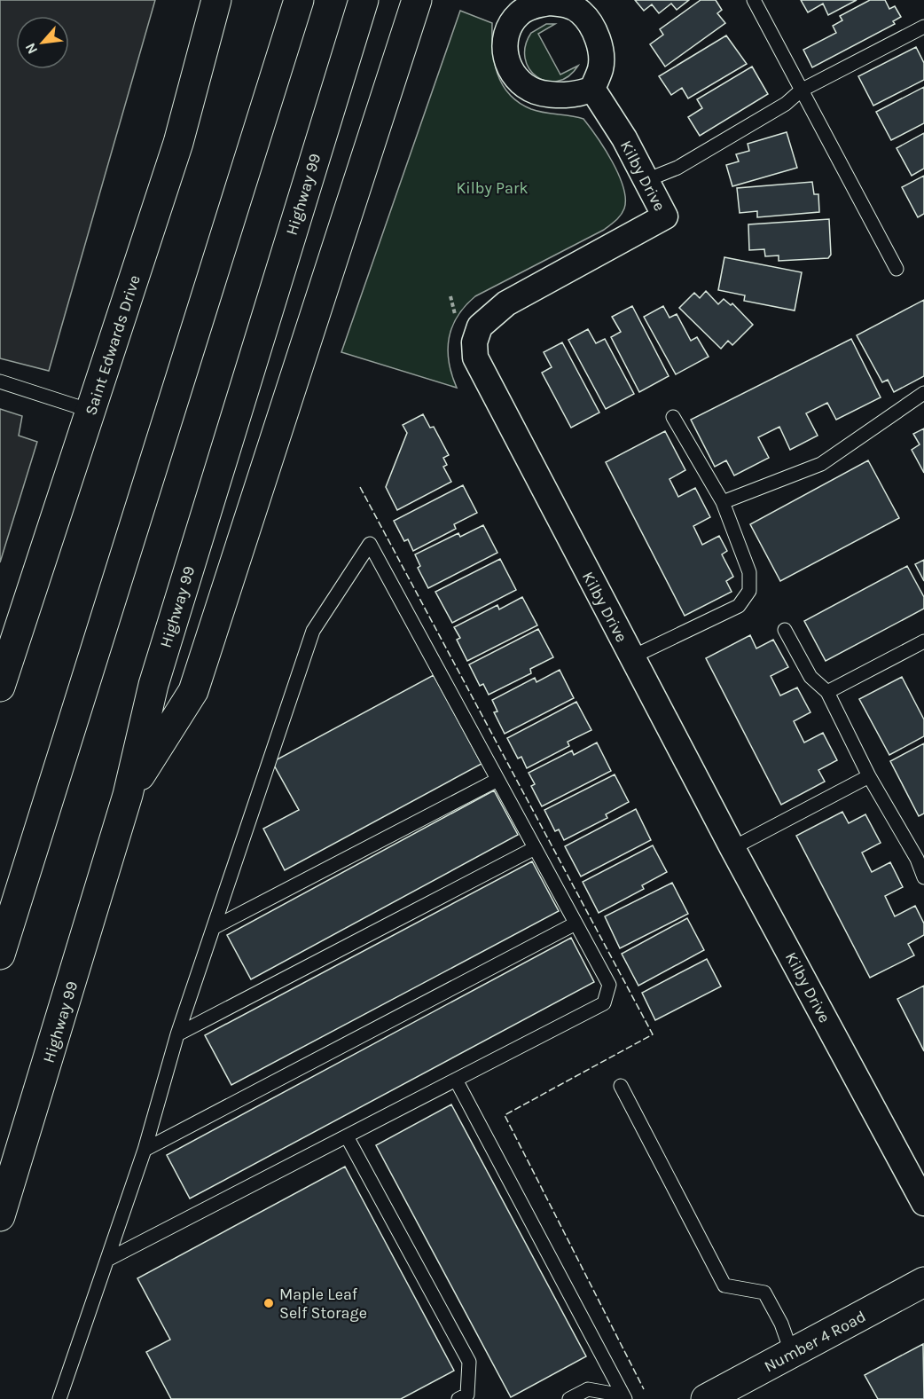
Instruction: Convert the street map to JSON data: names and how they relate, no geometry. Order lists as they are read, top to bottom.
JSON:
{
  "streets": {
    "main road": ["Highway 99", "Saint Edwards Drive", "Number 4 Road"],
    "street": ["Kilby Drive"]
  },
  "parks": ["Kilby Park"],
  "places": ["Maple Leaf Self Storage"],
  "north": "bottom left"
}
